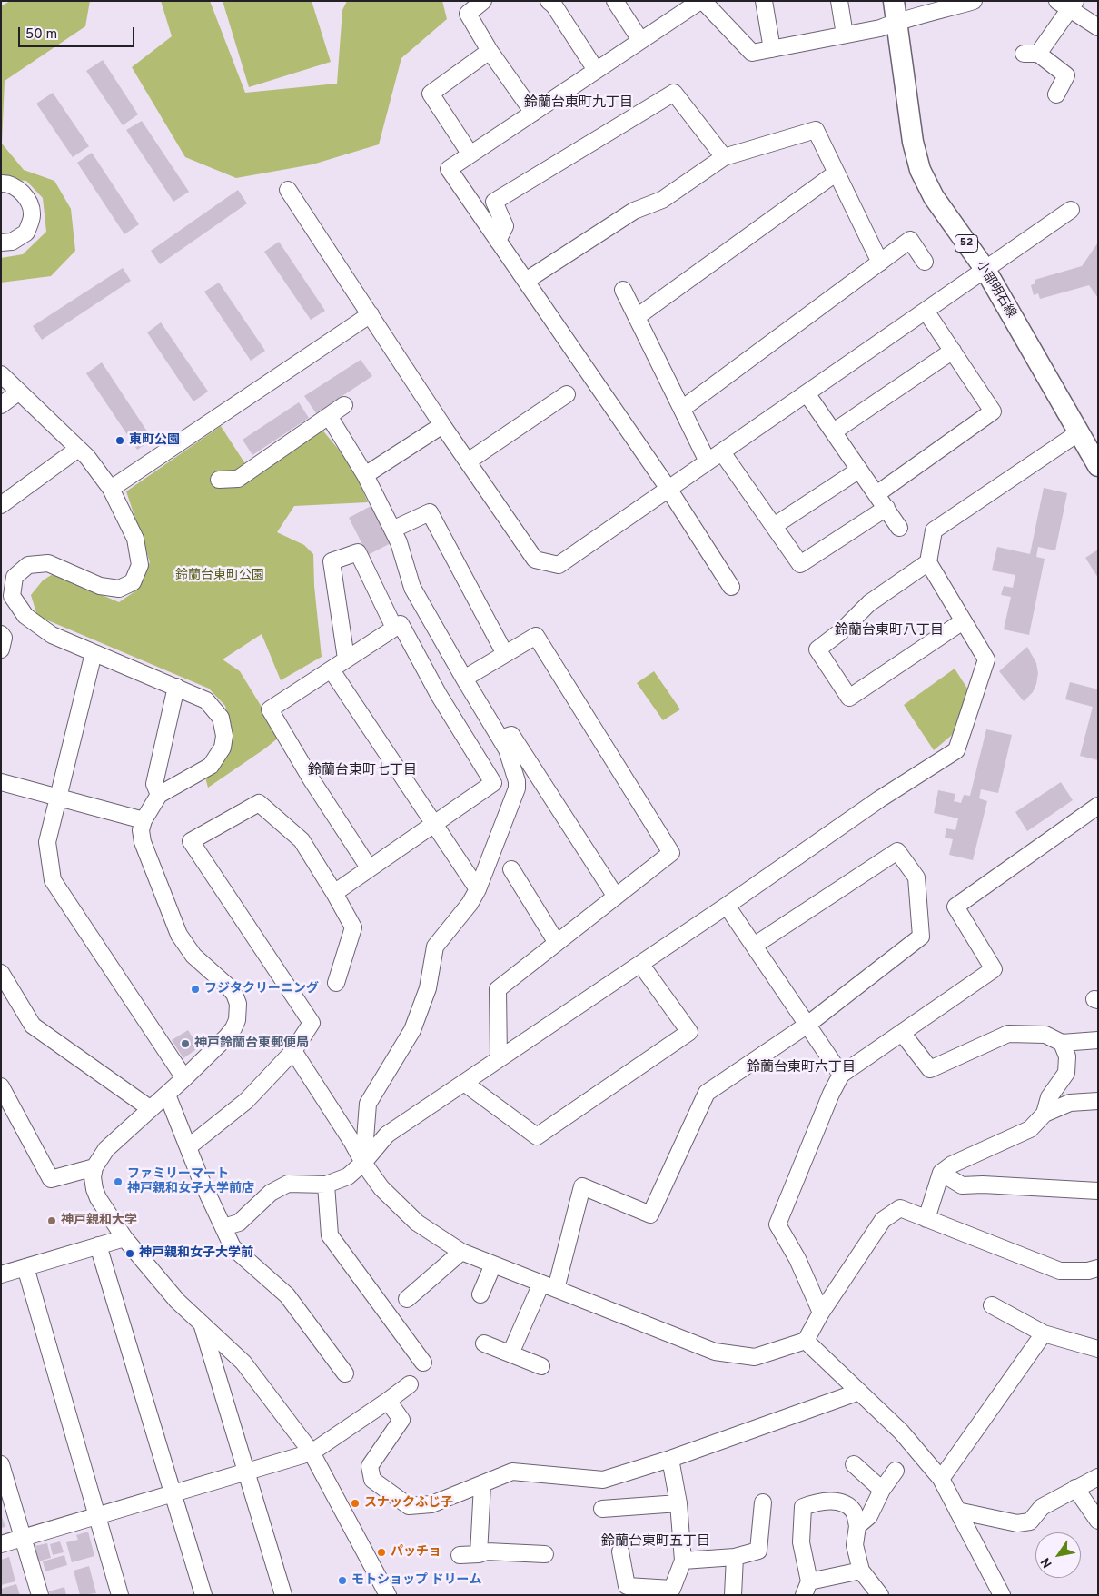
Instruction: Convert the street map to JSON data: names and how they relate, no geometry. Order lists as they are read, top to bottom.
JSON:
{
  "streets": {
    "main road": ["52", "小部明石線"]
  },
  "districts": [
    "鈴蘭台東町九丁目",
    "鈴蘭台東町八丁目",
    "鈴蘭台東町七丁目",
    "鈴蘭台東町六丁目",
    "鈴蘭台東町五丁目"
  ],
  "parks": ["鈴蘭台東町公園"],
  "places": [
    "東町公園",
    "フジタクリーニング",
    "神戸鈴蘭台東郵便局",
    "ファミリーマート 神戸親和女子大学前店",
    "神戸親和大学",
    "神戸親和女子大学前",
    "スナックふじ子",
    "パッチョ",
    "モトショップ ドリーム"
  ],
  "scale_bar": "50 m",
  "north": "bottom left"
}
